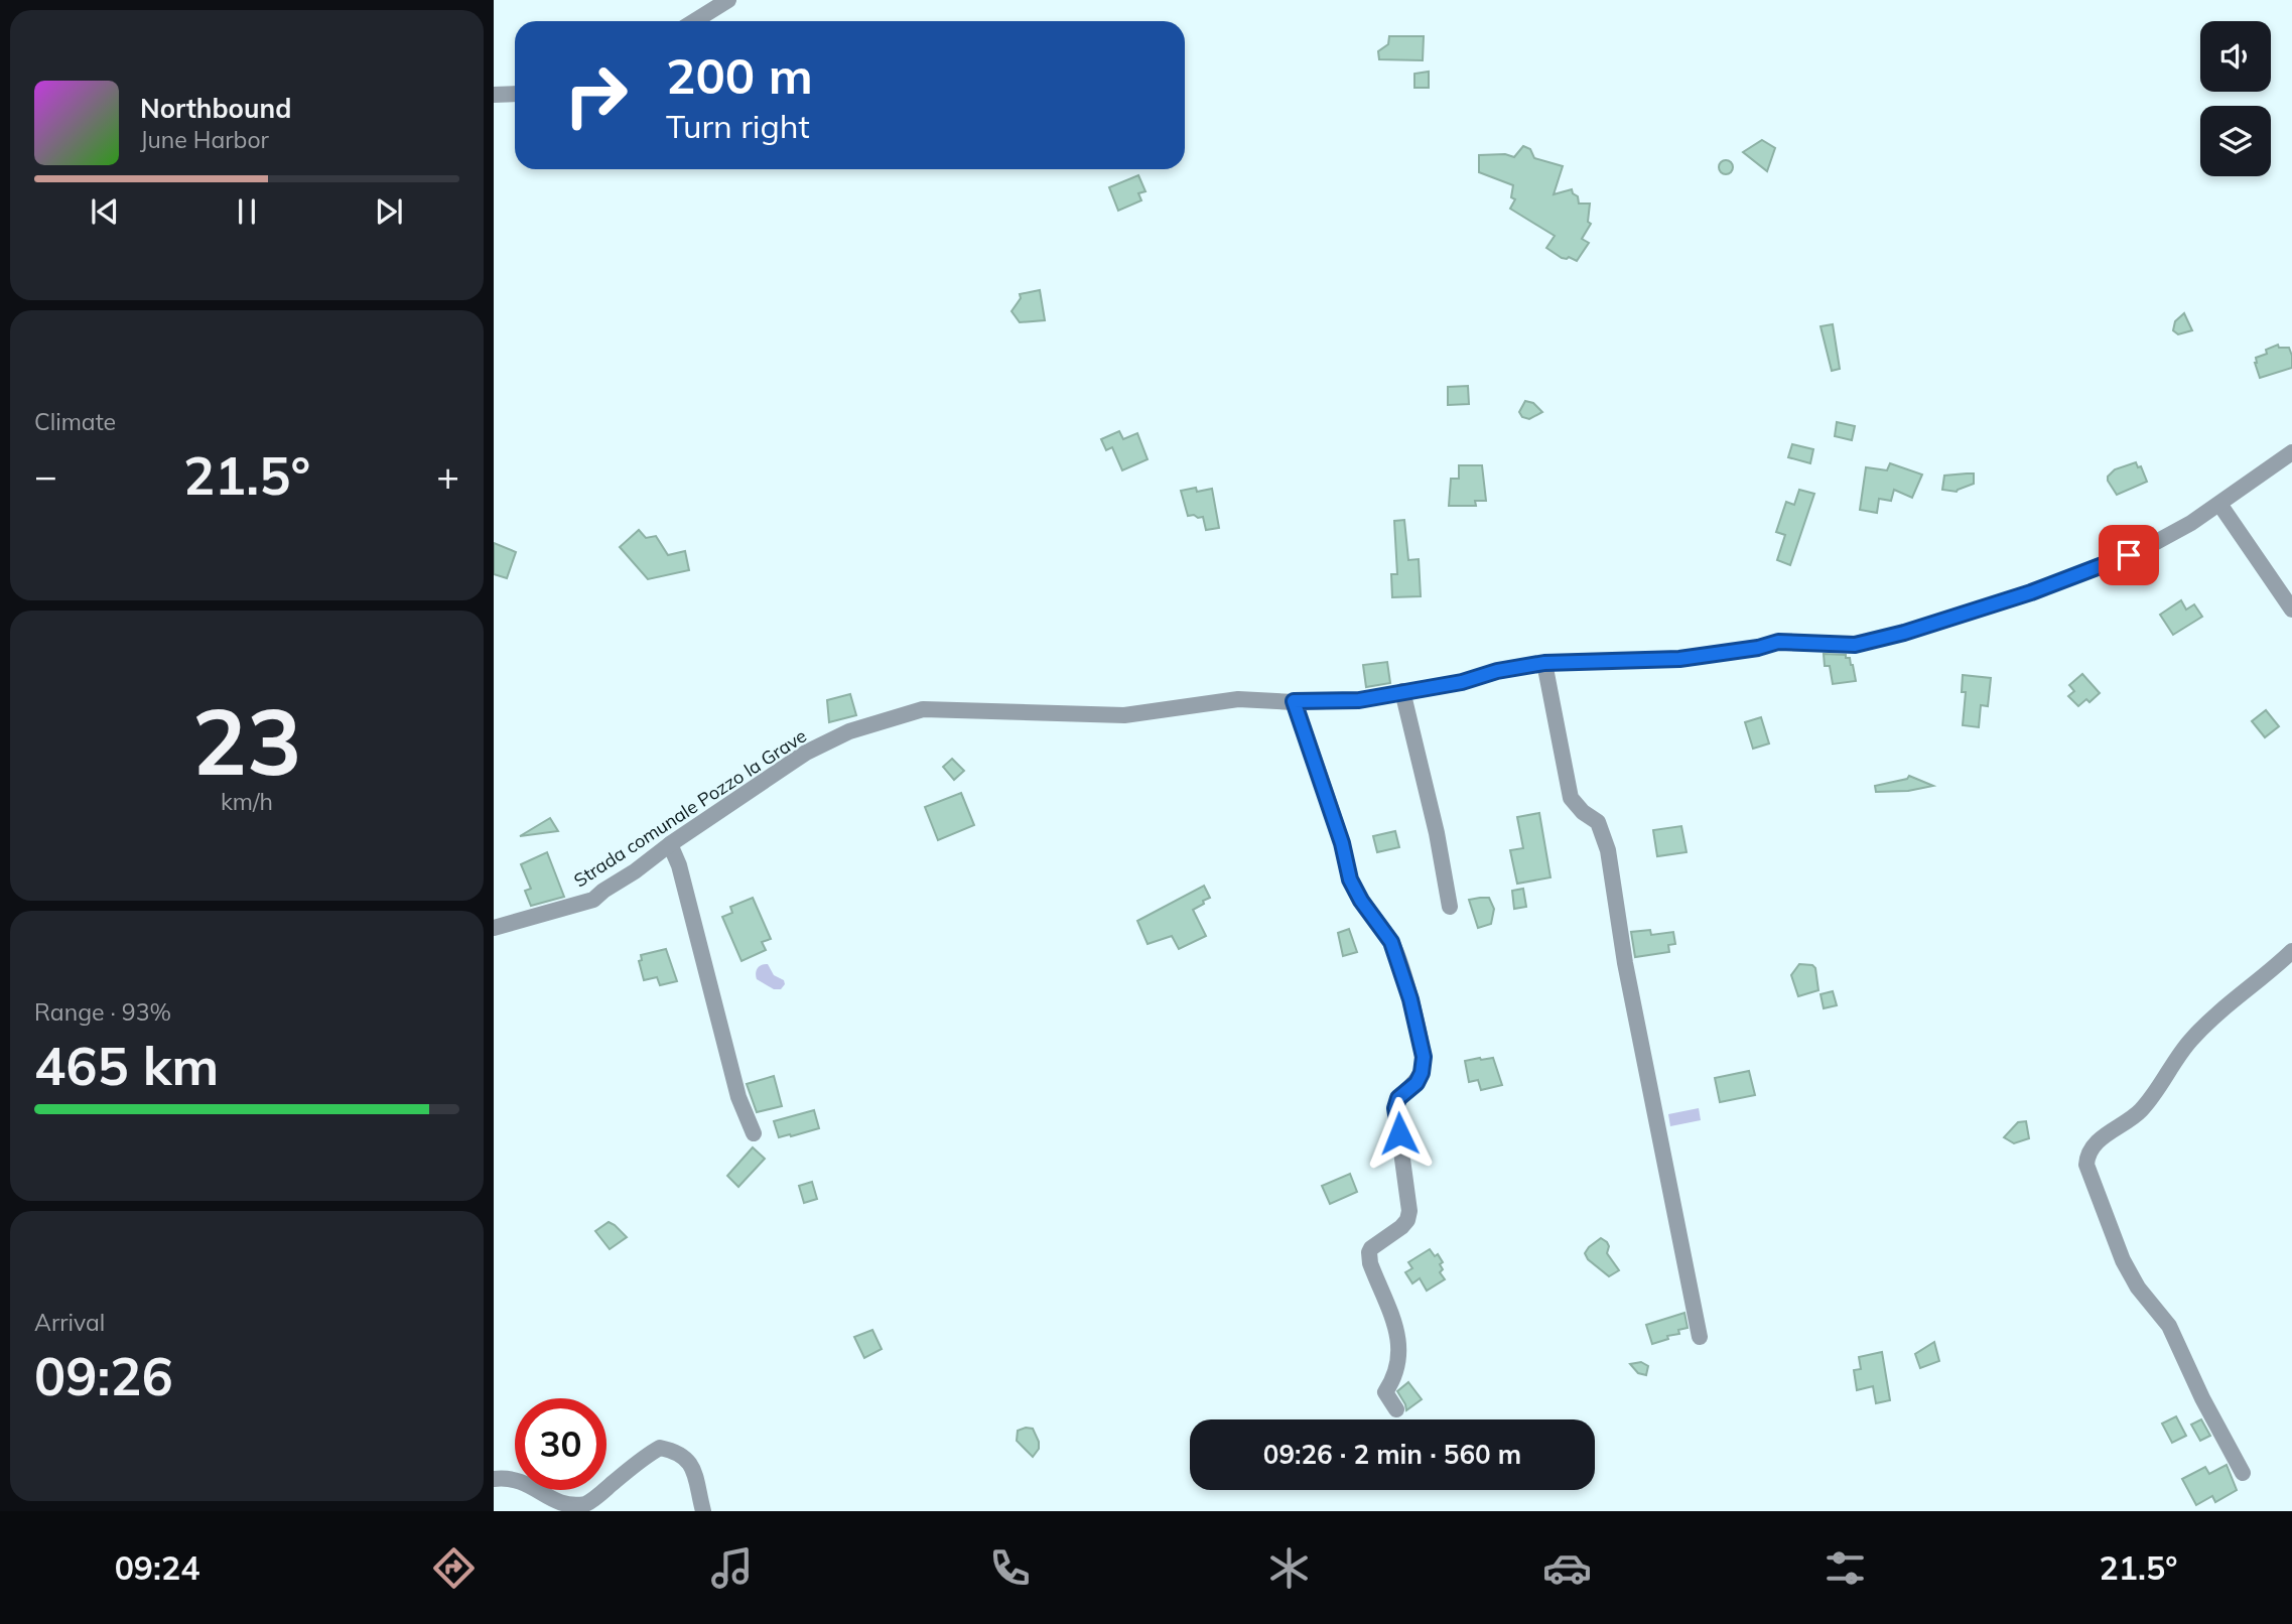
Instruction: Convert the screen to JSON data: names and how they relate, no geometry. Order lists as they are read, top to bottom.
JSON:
{
  "streets": {
    "street": ["Strada comunale Pozzo la Grave"]
  },
  "page": {
    "turn": ["200 m", "Turn right"],
    "song": ["Northbound", "June Harbor"],
    "tile": [
      "Climate",
      ["23", "km/h"],
      ["Range · 93%", "465 km"],
      ["Arrival", "09:26"]
    ],
    "heat": ["−", "21.5°", "+"],
    "limit": "30",
    "trip": "09:26 · 2 min · 560 m",
    "tabs": ["09:24", "21.5°"]
  }
}
